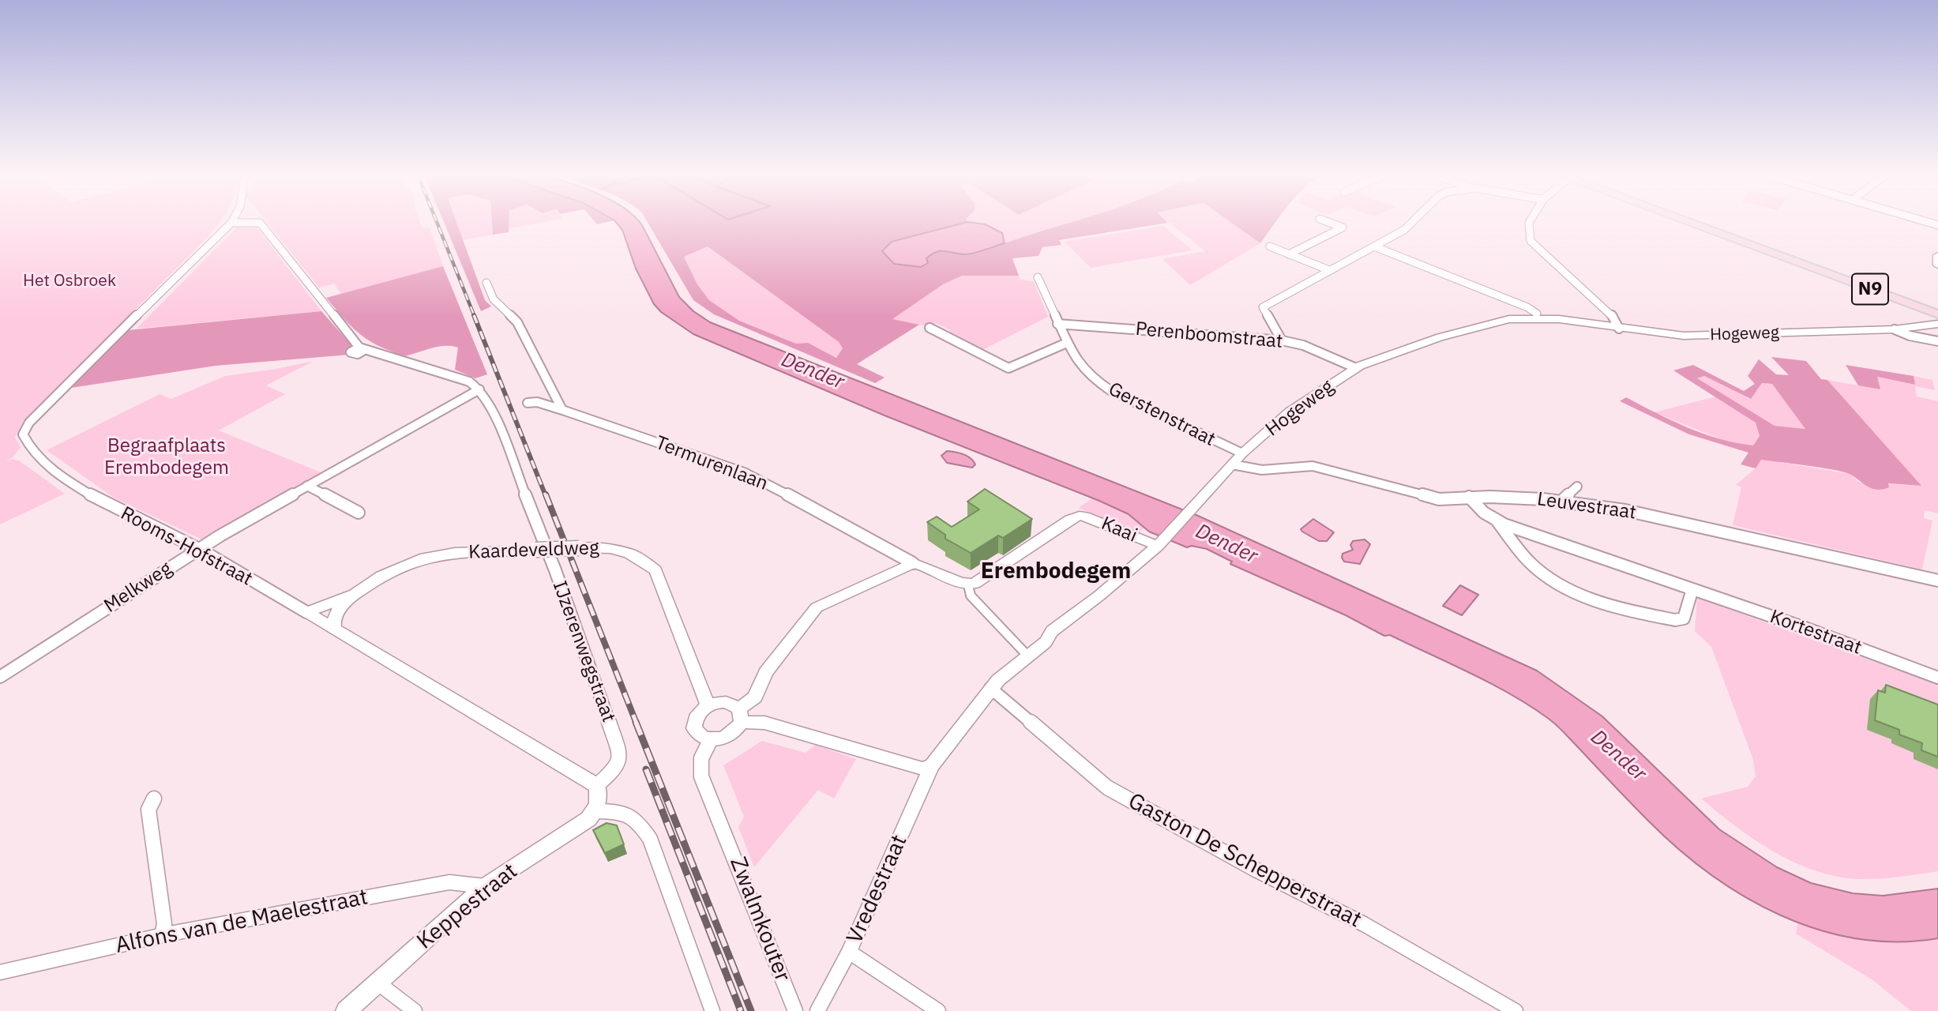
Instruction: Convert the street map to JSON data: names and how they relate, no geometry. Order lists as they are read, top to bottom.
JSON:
{
  "streets": {
    "main road": ["N9"],
    "street": [
      "Hogeweg",
      "Perenboomstraat",
      "Gerstenstraat",
      "Termurenlaan",
      "Leuvestraat",
      "Kaai",
      "Rooms-Hofstraat",
      "Kaardeveldweg",
      "Melkweg",
      "Kortestraat",
      "IJzerenwegstraat",
      "Gaston De Schepperstraat",
      "Vredestraat",
      "Keppestraat",
      "Zwalmkouter",
      "Alfons van de Maelestraat"
    ]
  },
  "crossings": [
    ["Hogeweg", "Perenboomstraat"],
    ["Hogeweg", "Gerstenstraat"],
    ["Hogeweg", "Leuvestraat"],
    ["Hogeweg", "Kaai"],
    ["Hogeweg", "Gaston De Schepperstraat"],
    ["Hogeweg", "Vredestraat"],
    ["Perenboomstraat", "Gerstenstraat"],
    ["Leuvestraat", "Kortestraat"],
    ["Rooms-Hofstraat", "Kaardeveldweg"],
    ["Rooms-Hofstraat", "Melkweg"],
    ["Rooms-Hofstraat", "IJzerenwegstraat"],
    ["Melkweg", "IJzerenwegstraat"],
    ["Keppestraat", "Alfons van de Maelestraat"]
  ],
  "districts": ["Erembodegem"],
  "water": ["Dender"],
  "parks": ["Het Osbroek", "Begraafplaats Erembodegem"]
}
